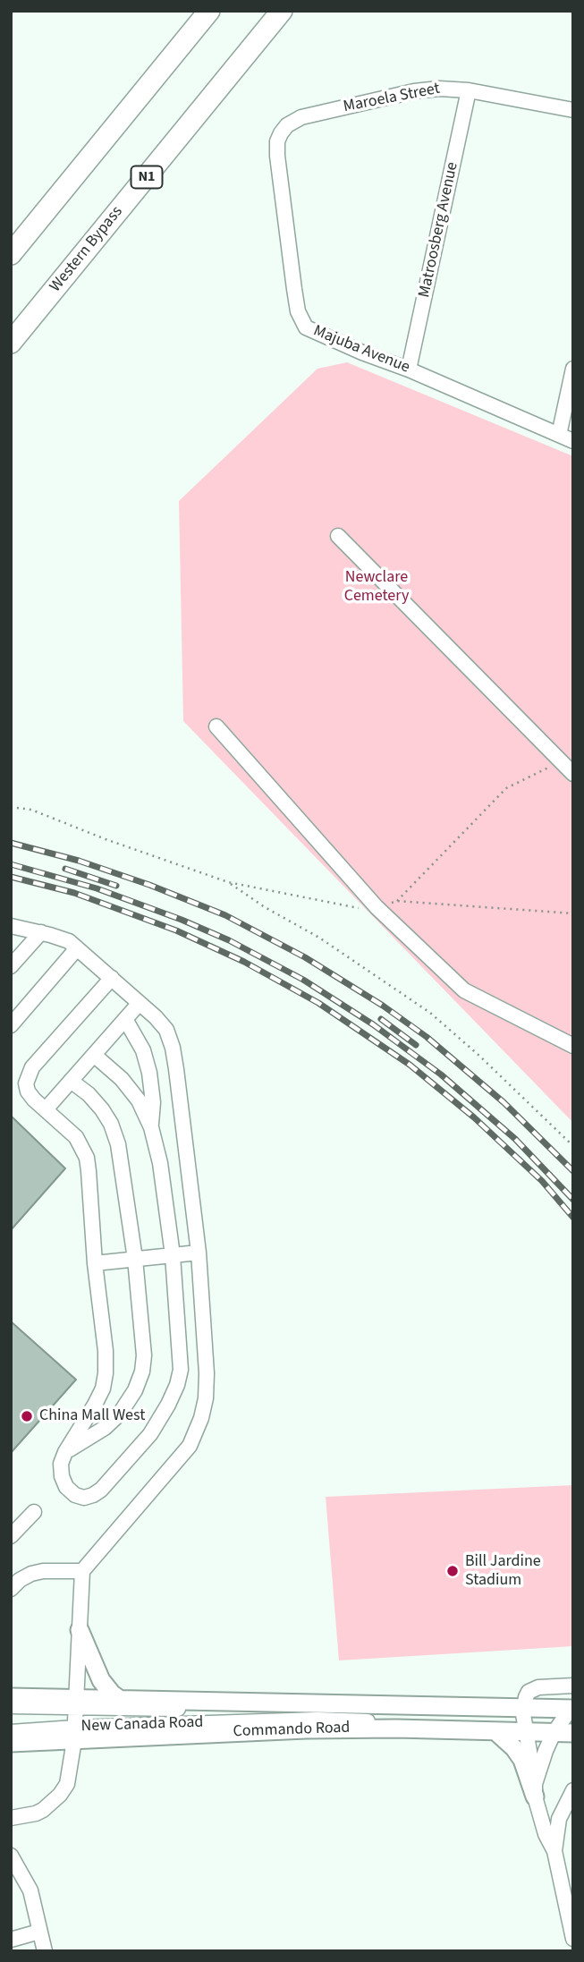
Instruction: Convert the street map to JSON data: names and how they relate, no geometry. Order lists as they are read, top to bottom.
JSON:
{
  "streets": {
    "highway": ["N1", "Western Bypass"],
    "main road": ["Commando Road"],
    "street": [
      "Maroela Street",
      "Matroosberg Avenue",
      "Majuba Avenue",
      "New Canada Road"
    ]
  },
  "crossings": [
    ["Maroela Street", "Matroosberg Avenue"],
    ["Maroela Street", "Majuba Avenue"],
    ["Matroosberg Avenue", "Majuba Avenue"],
    ["New Canada Road", "Commando Road"]
  ],
  "parks": ["Newclare Cemetery"],
  "places": ["China Mall West", "Bill Jardine Stadium"]
}
